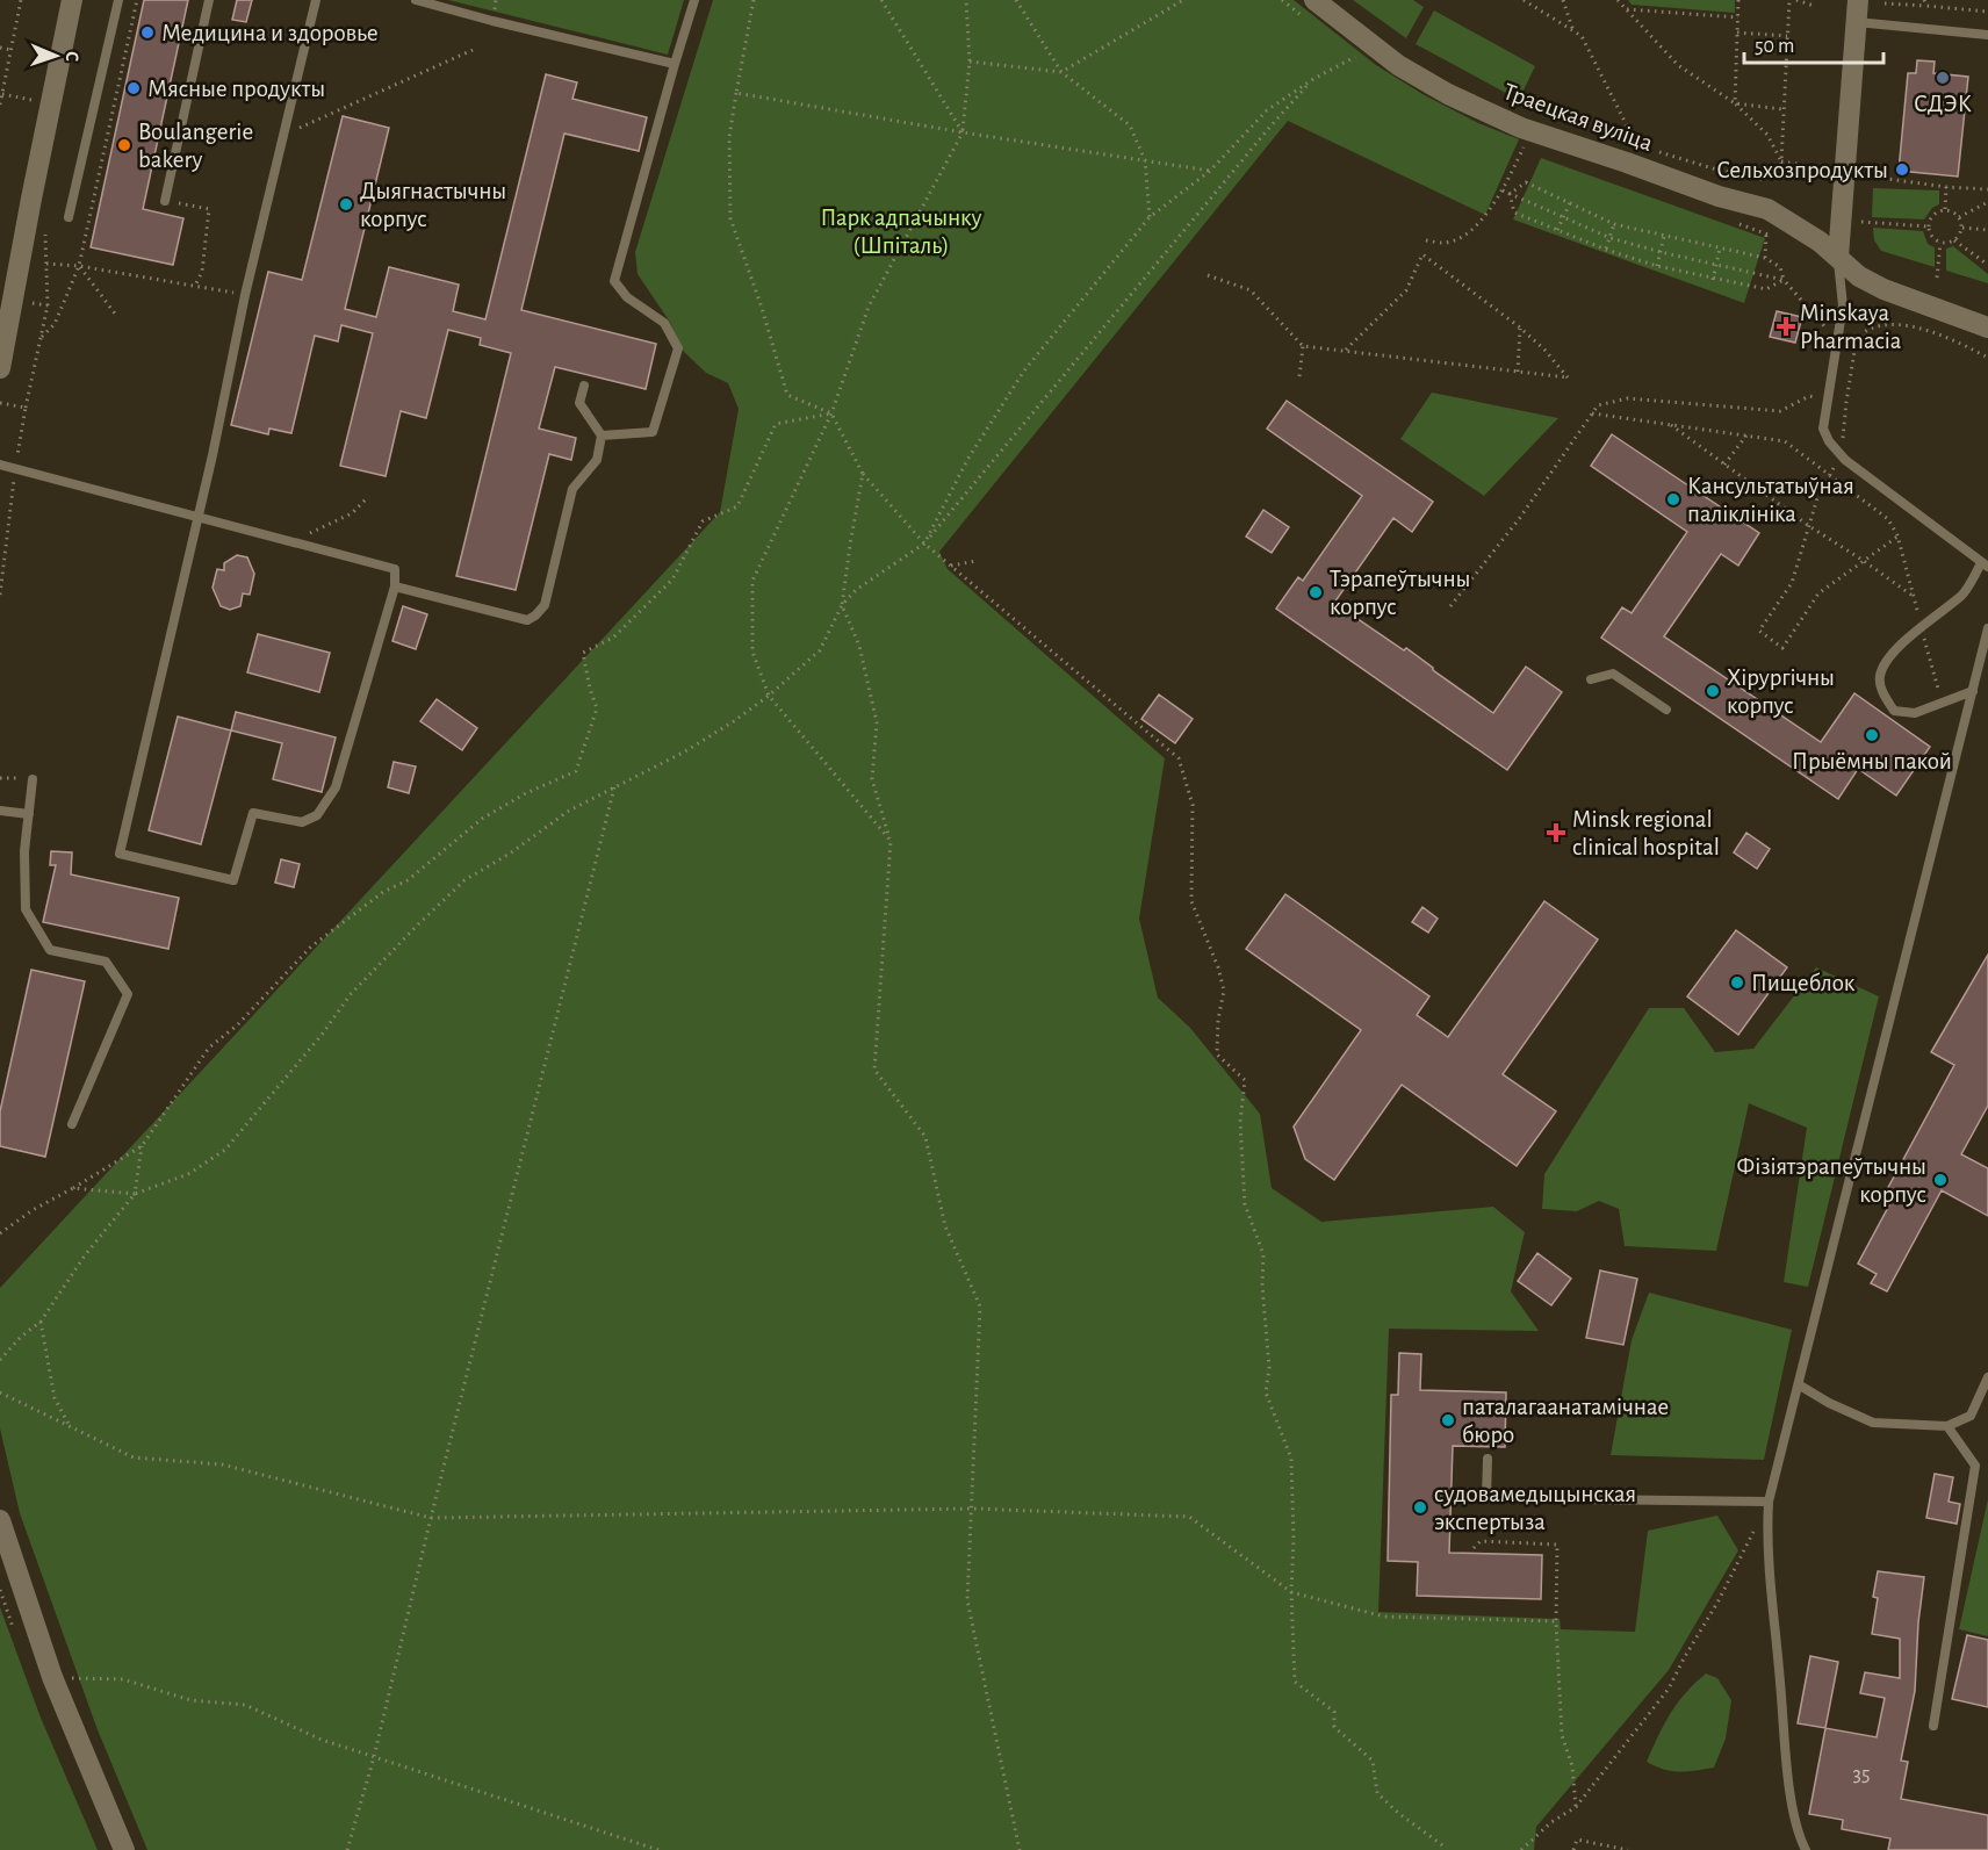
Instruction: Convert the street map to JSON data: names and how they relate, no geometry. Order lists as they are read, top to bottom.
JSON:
{
  "streets": {
    "main road": ["Траецкая вуліца"]
  },
  "parks": ["Парк адпачынку (Шпіталь)"],
  "places": {
    "other": [
      "Медицина и здоровье",
      "СДЭК",
      "Мясные продукты",
      "Boulangerie bakery",
      "Сельхозпродукты",
      "Дыягнастычны корпус",
      "Кансультатыўная паліклініка",
      "Тэрапеўтычны корпус",
      "Хірургічны корпус",
      "Прыёмны пакой",
      "Пищеблок",
      "Фізіятэрапеўтычны корпус",
      "паталагаанатамічнае бюро",
      "судовамедыцынская экспертыза"
    ],
    "health": ["Minskaya Pharmacia", "Minsk regional clinical hospital"]
  },
  "house_numbers": ["35"],
  "scale_bar": "50 m",
  "north": "right"
}
